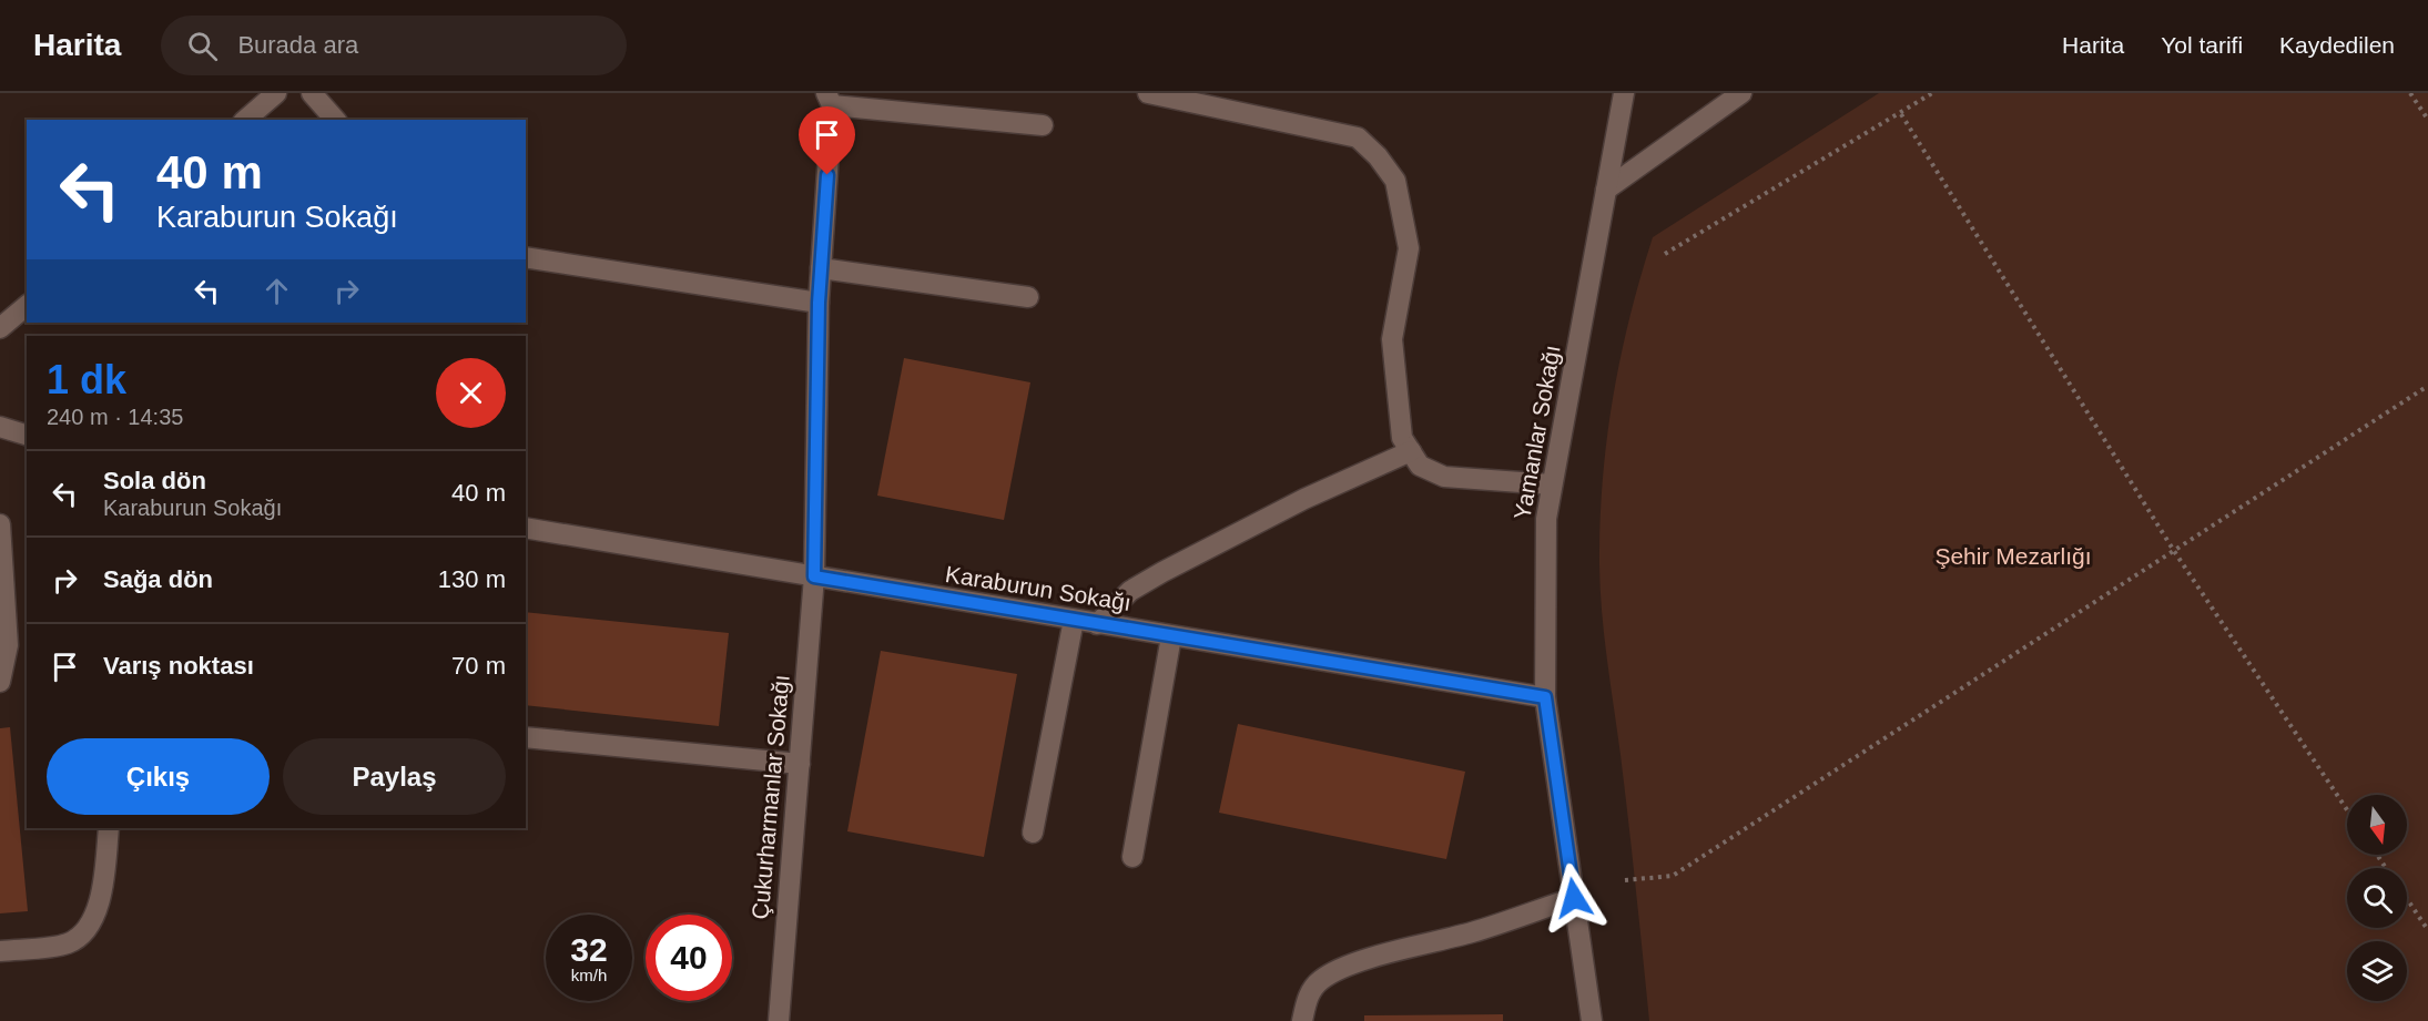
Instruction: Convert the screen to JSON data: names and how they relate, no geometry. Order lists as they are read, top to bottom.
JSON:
{
  "streets": {
    "street": ["Yamanlar Sokağı", "Karaburun Sokağı", "Çukurharmanlar Sokağı"]
  },
  "crossings": [
    ["Yamanlar Sokağı", "Karaburun Sokağı"],
    ["Karaburun Sokağı", "Çukurharmanlar Sokağı"]
  ],
  "parks": ["Şehir Mezarlığı"],
  "north": "bottom",
  "page": {
    "header": "Harita",
    "search": "Burada ara",
    "nav": ["Harita", "Yol tarifi", "Kaydedilen"],
    "turn": ["40 m", "Karaburun Sokağı"],
    "heading": ["1 dk", "240 m · 14:35"],
    "list": [
      {
        "name": "Sola dön",
        "note": "Karaburun Sokağı",
        "value": "40 m"
      },
      {
        "name": "Sağa dön",
        "value": "130 m"
      },
      {
        "name": "Varış noktası",
        "value": "70 m"
      }
    ],
    "buttons": ["Çıkış", "Paylaş"],
    "speed": "32 km/h",
    "limit": "40"
  }
}
